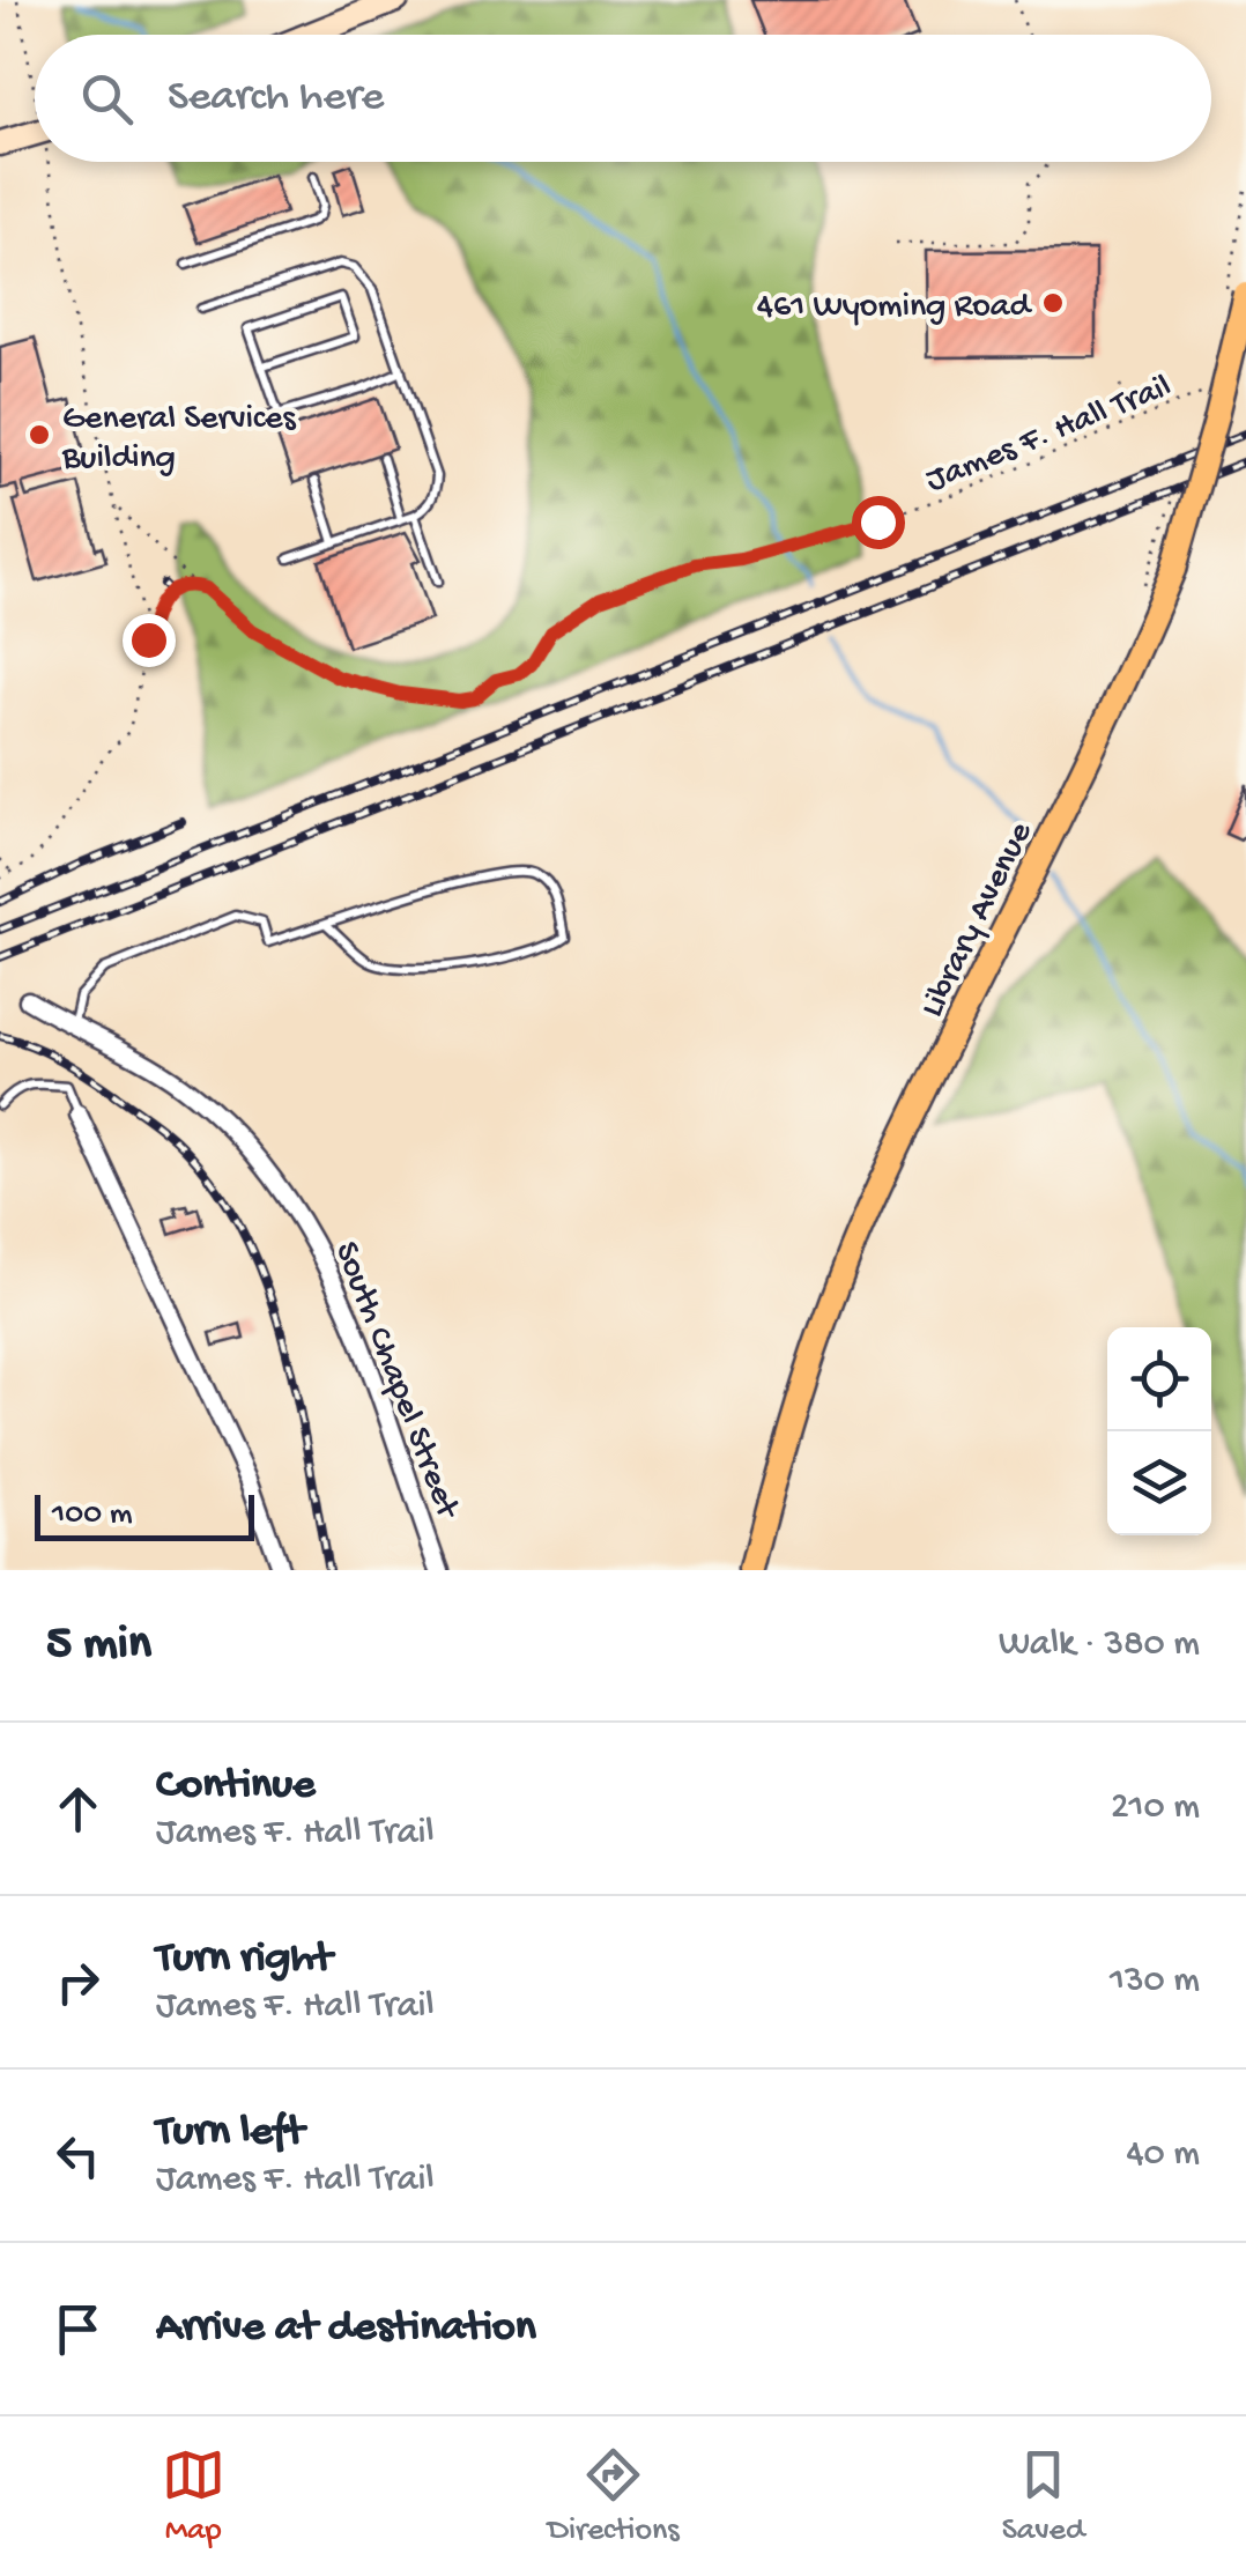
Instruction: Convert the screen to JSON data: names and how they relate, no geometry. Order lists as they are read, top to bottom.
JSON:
{
  "streets": {
    "main road": ["Library Avenue"],
    "street": ["South Chapel Street"],
    "path": ["James F. Hall Trail"]
  },
  "places": ["461 Wyoming Road", "General Services Building"],
  "scale_bar": "100 m",
  "page": {
    "search": "Search here",
    "scale": "100 m",
    "heading": ["5 min", "Walk · 380 m"],
    "list": [
      ["Continue", "James F. Hall Trail", "210 m"],
      ["Turn right", "James F. Hall Trail", "130 m"],
      ["Turn left", "James F. Hall Trail", "40 m"],
      "Arrive at destination"
    ],
    "nav": ["Map", "Directions", "Saved"]
  }
}
